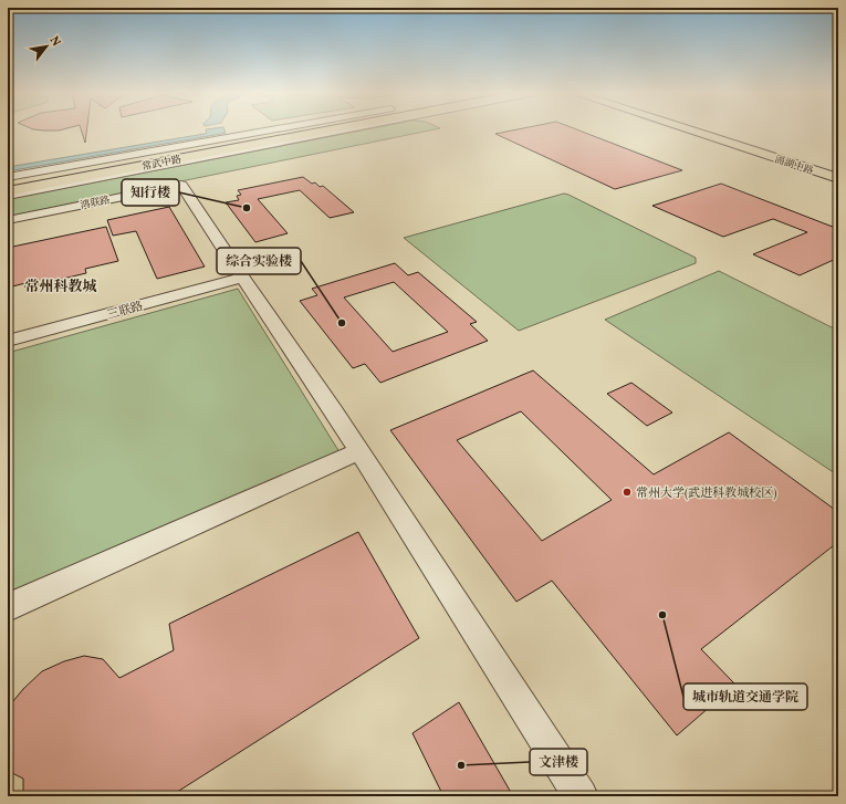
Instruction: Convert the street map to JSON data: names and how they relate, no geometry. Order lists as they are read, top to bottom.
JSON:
{
  "streets": {
    "main road": ["常武中路", "滆湖中路"],
    "street": ["鸿联路", "三联路"]
  },
  "crossings": [
    ["鸿联路", "三联路"]
  ],
  "districts": ["常州科教城"],
  "places": [
    "知行楼",
    "综合实验楼",
    "常州大学(武进科教城校区)",
    "城市轨道交通学院",
    "文津楼"
  ],
  "north": "top right"
}
